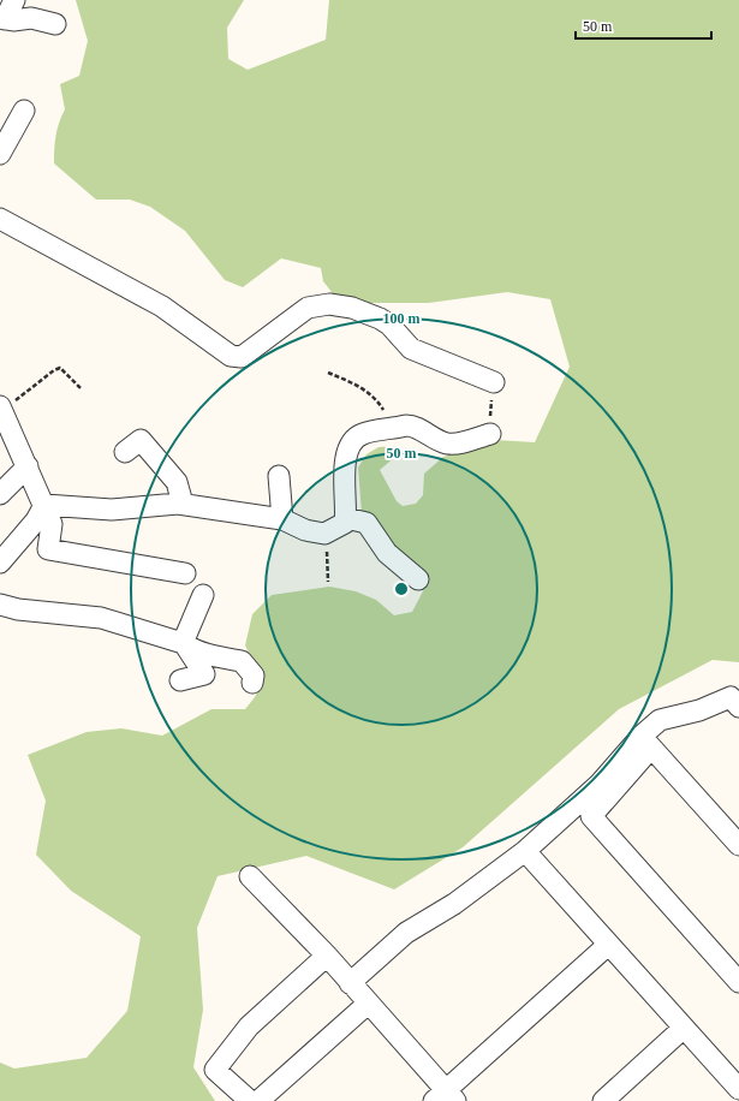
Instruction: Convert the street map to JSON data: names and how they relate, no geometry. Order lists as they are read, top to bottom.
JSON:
{
  "scale_bar": "50 m",
  "rings": ["100 m", "50 m"]
}
